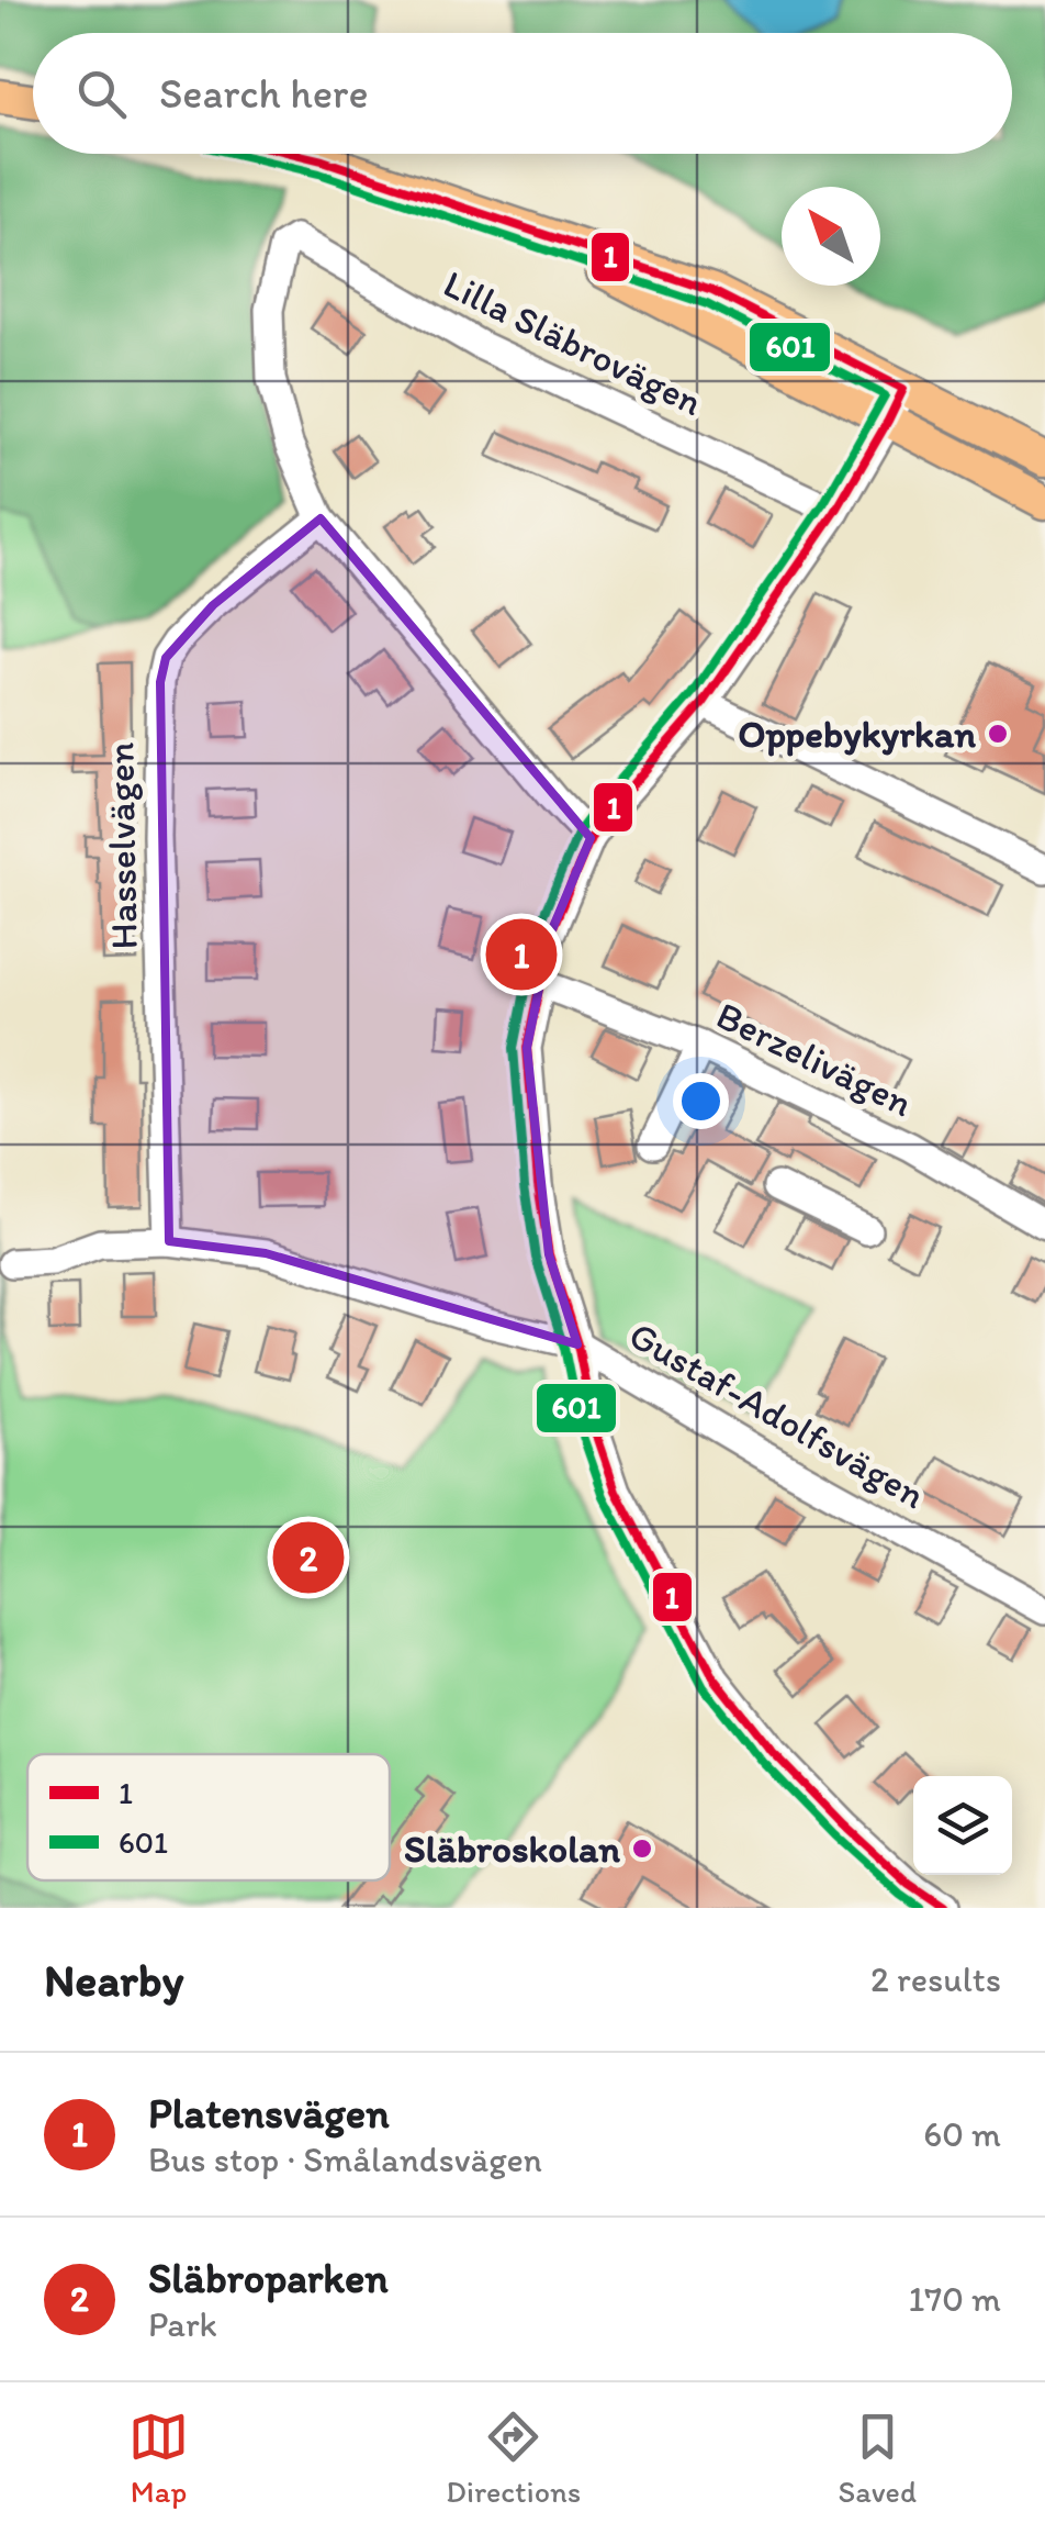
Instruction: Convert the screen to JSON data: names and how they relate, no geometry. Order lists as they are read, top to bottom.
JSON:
{
  "streets": {
    "street": [
      "Lilla Släbrovägen",
      "Hasselvägen",
      "Berzelivägen",
      "Gustaf-Adolfsvägen"
    ]
  },
  "crossings": [
    ["Lilla Släbrovägen", "Hasselvägen"],
    ["Hasselvägen", "Gustaf-Adolfsvägen"]
  ],
  "places": ["Oppebykyrkan", "Släbroskolan"],
  "lines": ["transit line 1", "transit line 601"],
  "legend": ["1", "601"],
  "north": "top left",
  "page": {
    "search": "Search here",
    "pins": ["1", "2"],
    "heading": ["Nearby", "2 results"],
    "list": [
      {
        "mark": "1",
        "name": "Platensvägen",
        "note": "Bus stop · Smålandsvägen",
        "value": "60 m"
      },
      {
        "mark": "2",
        "name": "Släbroparken",
        "note": "Park",
        "value": "170 m"
      }
    ],
    "nav": ["Map", "Directions", "Saved"]
  }
}
